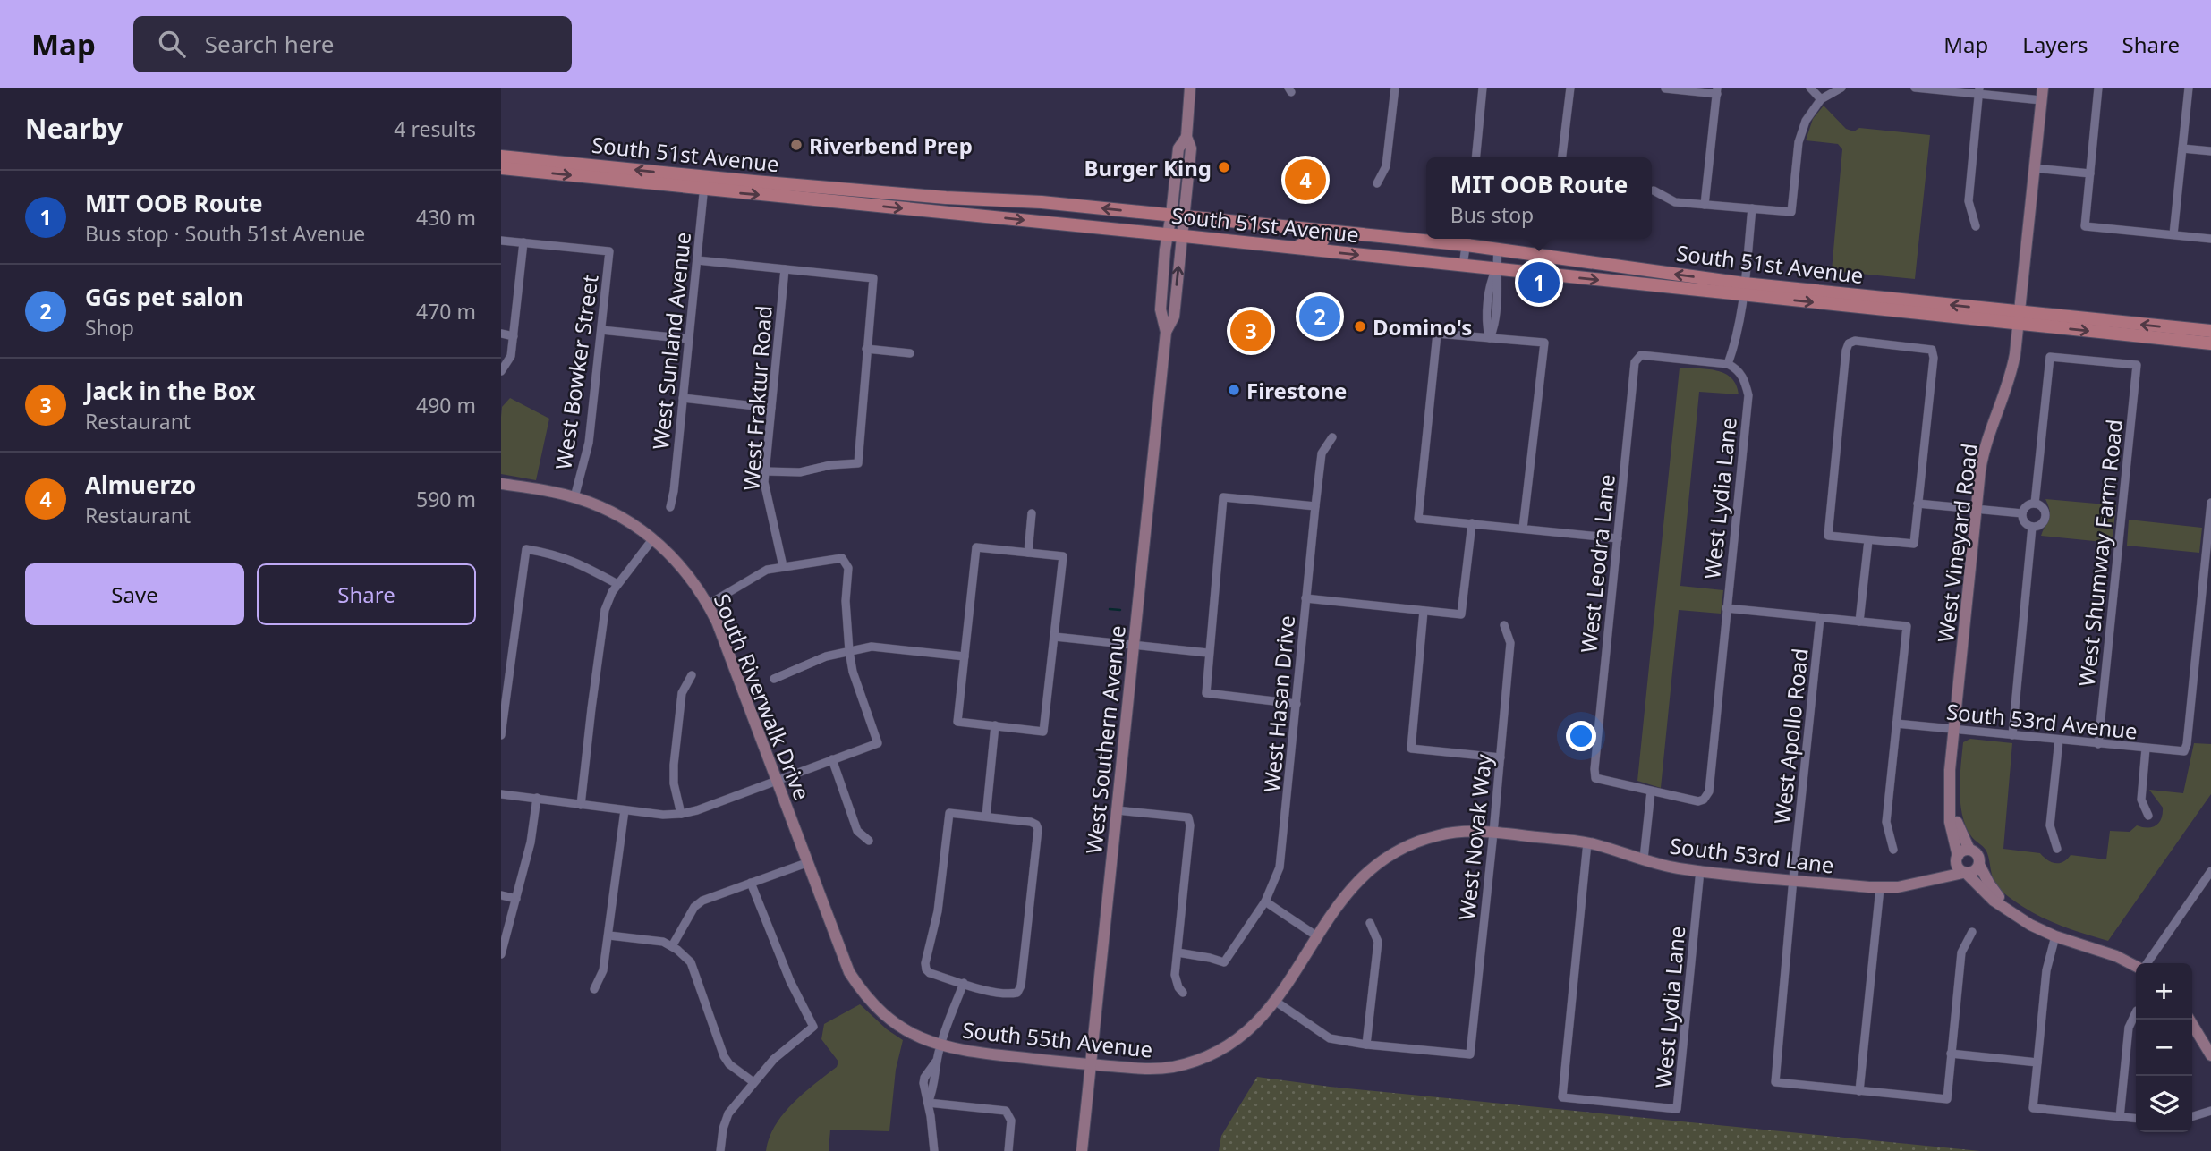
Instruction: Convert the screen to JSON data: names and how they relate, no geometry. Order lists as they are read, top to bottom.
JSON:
{
  "streets": {
    "main road": ["South 51st Avenue"],
    "street": [
      "West Sunland Avenue",
      "West Bowker Street",
      "West Fraktur Road",
      "West Lydia Lane",
      "West Vineyard Road",
      "West Shumway Farm Road",
      "West Leodra Lane",
      "South Riverwalk Drive",
      "West Hasan Drive",
      "South 53rd Avenue",
      "West Apollo Road",
      "West Southern Avenue",
      "West Novak Way",
      "South 53rd Lane",
      "South 55th Avenue"
    ]
  },
  "crossings": [
    ["South 51st Avenue", "West Sunland Avenue"],
    ["South 51st Avenue", "West Vineyard Road"],
    ["South 51st Avenue", "West Southern Avenue"],
    ["West Bowker Street", "South Riverwalk Drive"],
    ["West Lydia Lane", "West Leodra Lane"],
    ["West Lydia Lane", "South 53rd Lane"],
    ["West Vineyard Road", "South 53rd Avenue"],
    ["West Vineyard Road", "South 53rd Lane"],
    ["West Shumway Farm Road", "South 53rd Avenue"],
    ["South Riverwalk Drive", "South 55th Avenue"],
    ["West Apollo Road", "South 53rd Lane"],
    ["West Southern Avenue", "South 55th Avenue"],
    ["West Novak Way", "South 53rd Lane"],
    ["South 53rd Lane", "South 55th Avenue"]
  ],
  "places": [
    "Riverbend Prep",
    "Burger King",
    "Domino's",
    "Firestone"
  ],
  "page": {
    "header": "Map",
    "search": "Search here",
    "nav": ["Map", "Layers", "Share"],
    "heading": ["Nearby", "4 results"],
    "pins": [
      "4",
      "1",
      "2",
      "3"
    ],
    "popup": ["MIT OOB Route", "Bus stop"],
    "list": [
      {
        "mark": "1",
        "name": "MIT OOB Route",
        "note": "Bus stop · South 51st Avenue",
        "value": "430 m"
      },
      {
        "mark": "2",
        "name": "GGs pet salon",
        "note": "Shop",
        "value": "470 m"
      },
      {
        "mark": "3",
        "name": "Jack in the Box",
        "note": "Restaurant",
        "value": "490 m"
      },
      {
        "mark": "4",
        "name": "Almuerzo",
        "note": "Restaurant",
        "value": "590 m"
      }
    ],
    "buttons": ["Save", "Share"],
    "map_buttons": ["+", "−"]
  }
}
